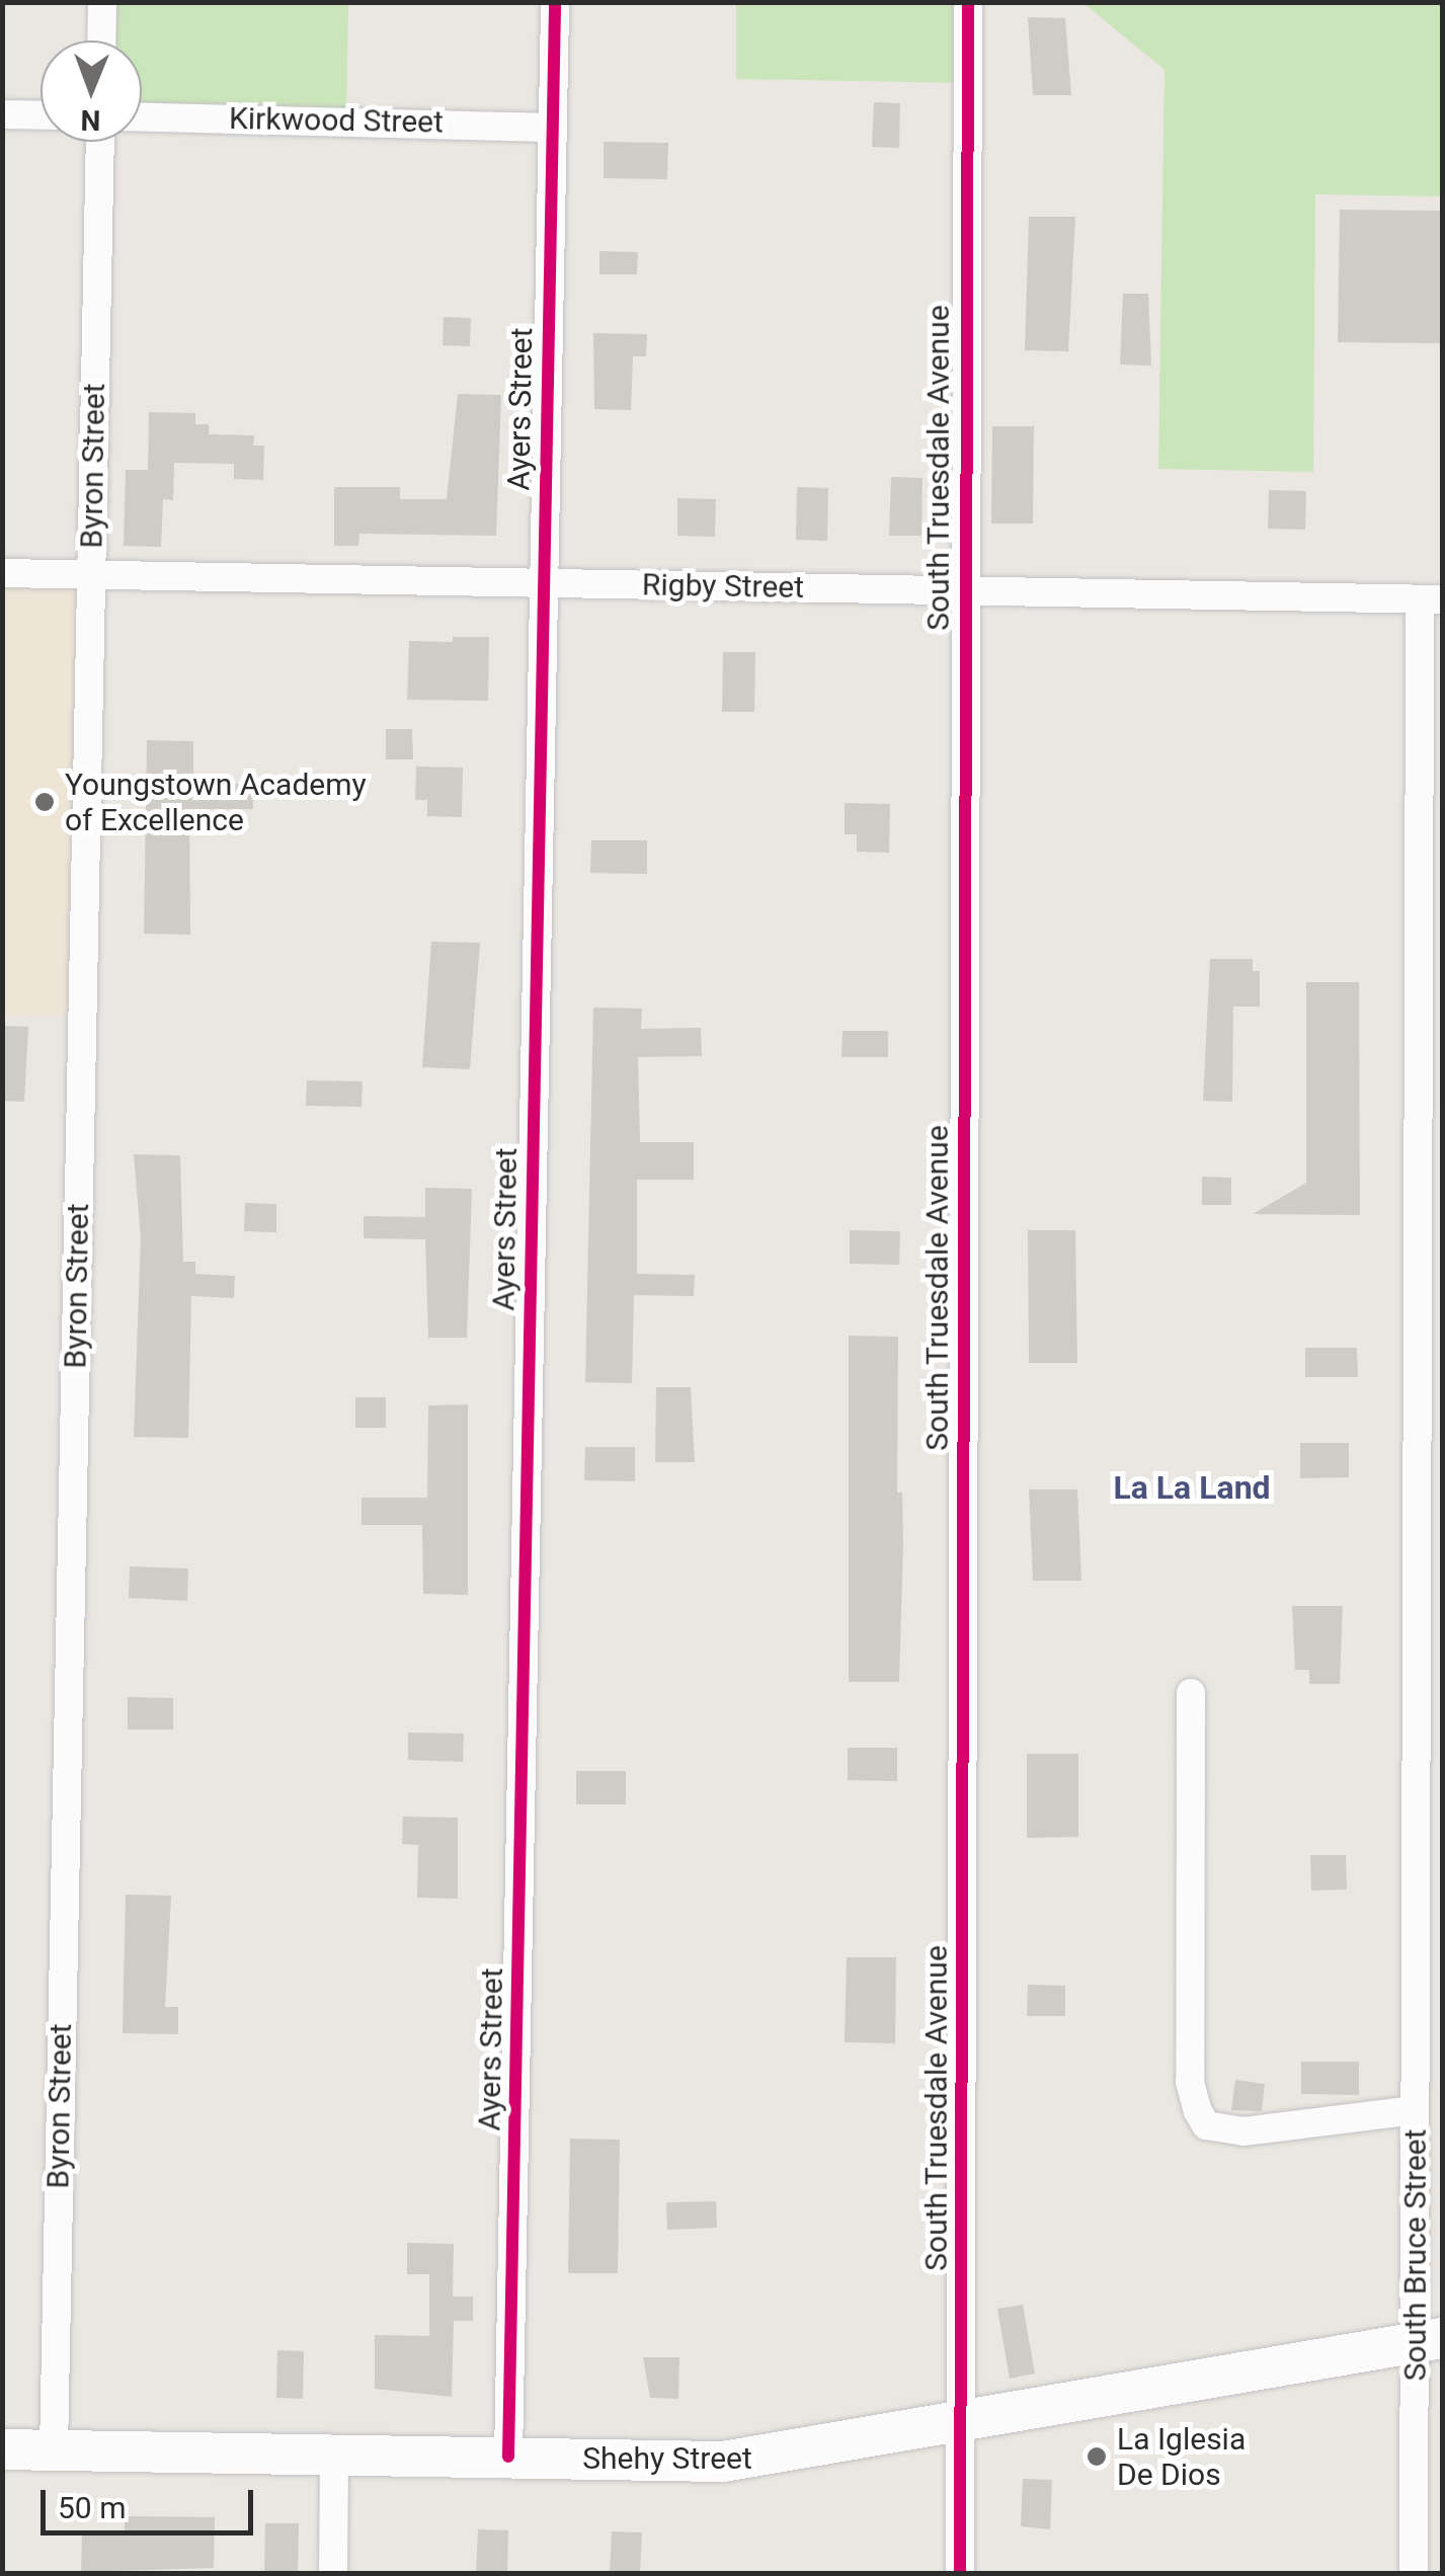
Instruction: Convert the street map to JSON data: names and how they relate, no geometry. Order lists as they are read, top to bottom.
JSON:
{
  "streets": {
    "street": [
      "Kirkwood Street",
      "Ayers Street",
      "Byron Street",
      "South Truesdale Avenue",
      "Rigby Street",
      "South Bruce Street",
      "Shehy Street"
    ]
  },
  "crossings": [
    ["Kirkwood Street", "Ayers Street"],
    ["Ayers Street", "Rigby Street"],
    ["Ayers Street", "Shehy Street"],
    ["Byron Street", "Rigby Street"],
    ["Byron Street", "Shehy Street"],
    ["South Truesdale Avenue", "Rigby Street"],
    ["South Truesdale Avenue", "Shehy Street"],
    ["Rigby Street", "South Bruce Street"],
    ["South Bruce Street", "Shehy Street"]
  ],
  "districts": ["La La Land"],
  "places": ["Youngstown Academy of Excellence", "La Iglesia De Dios"],
  "scale_bar": "50 m",
  "north": "bottom"
}
